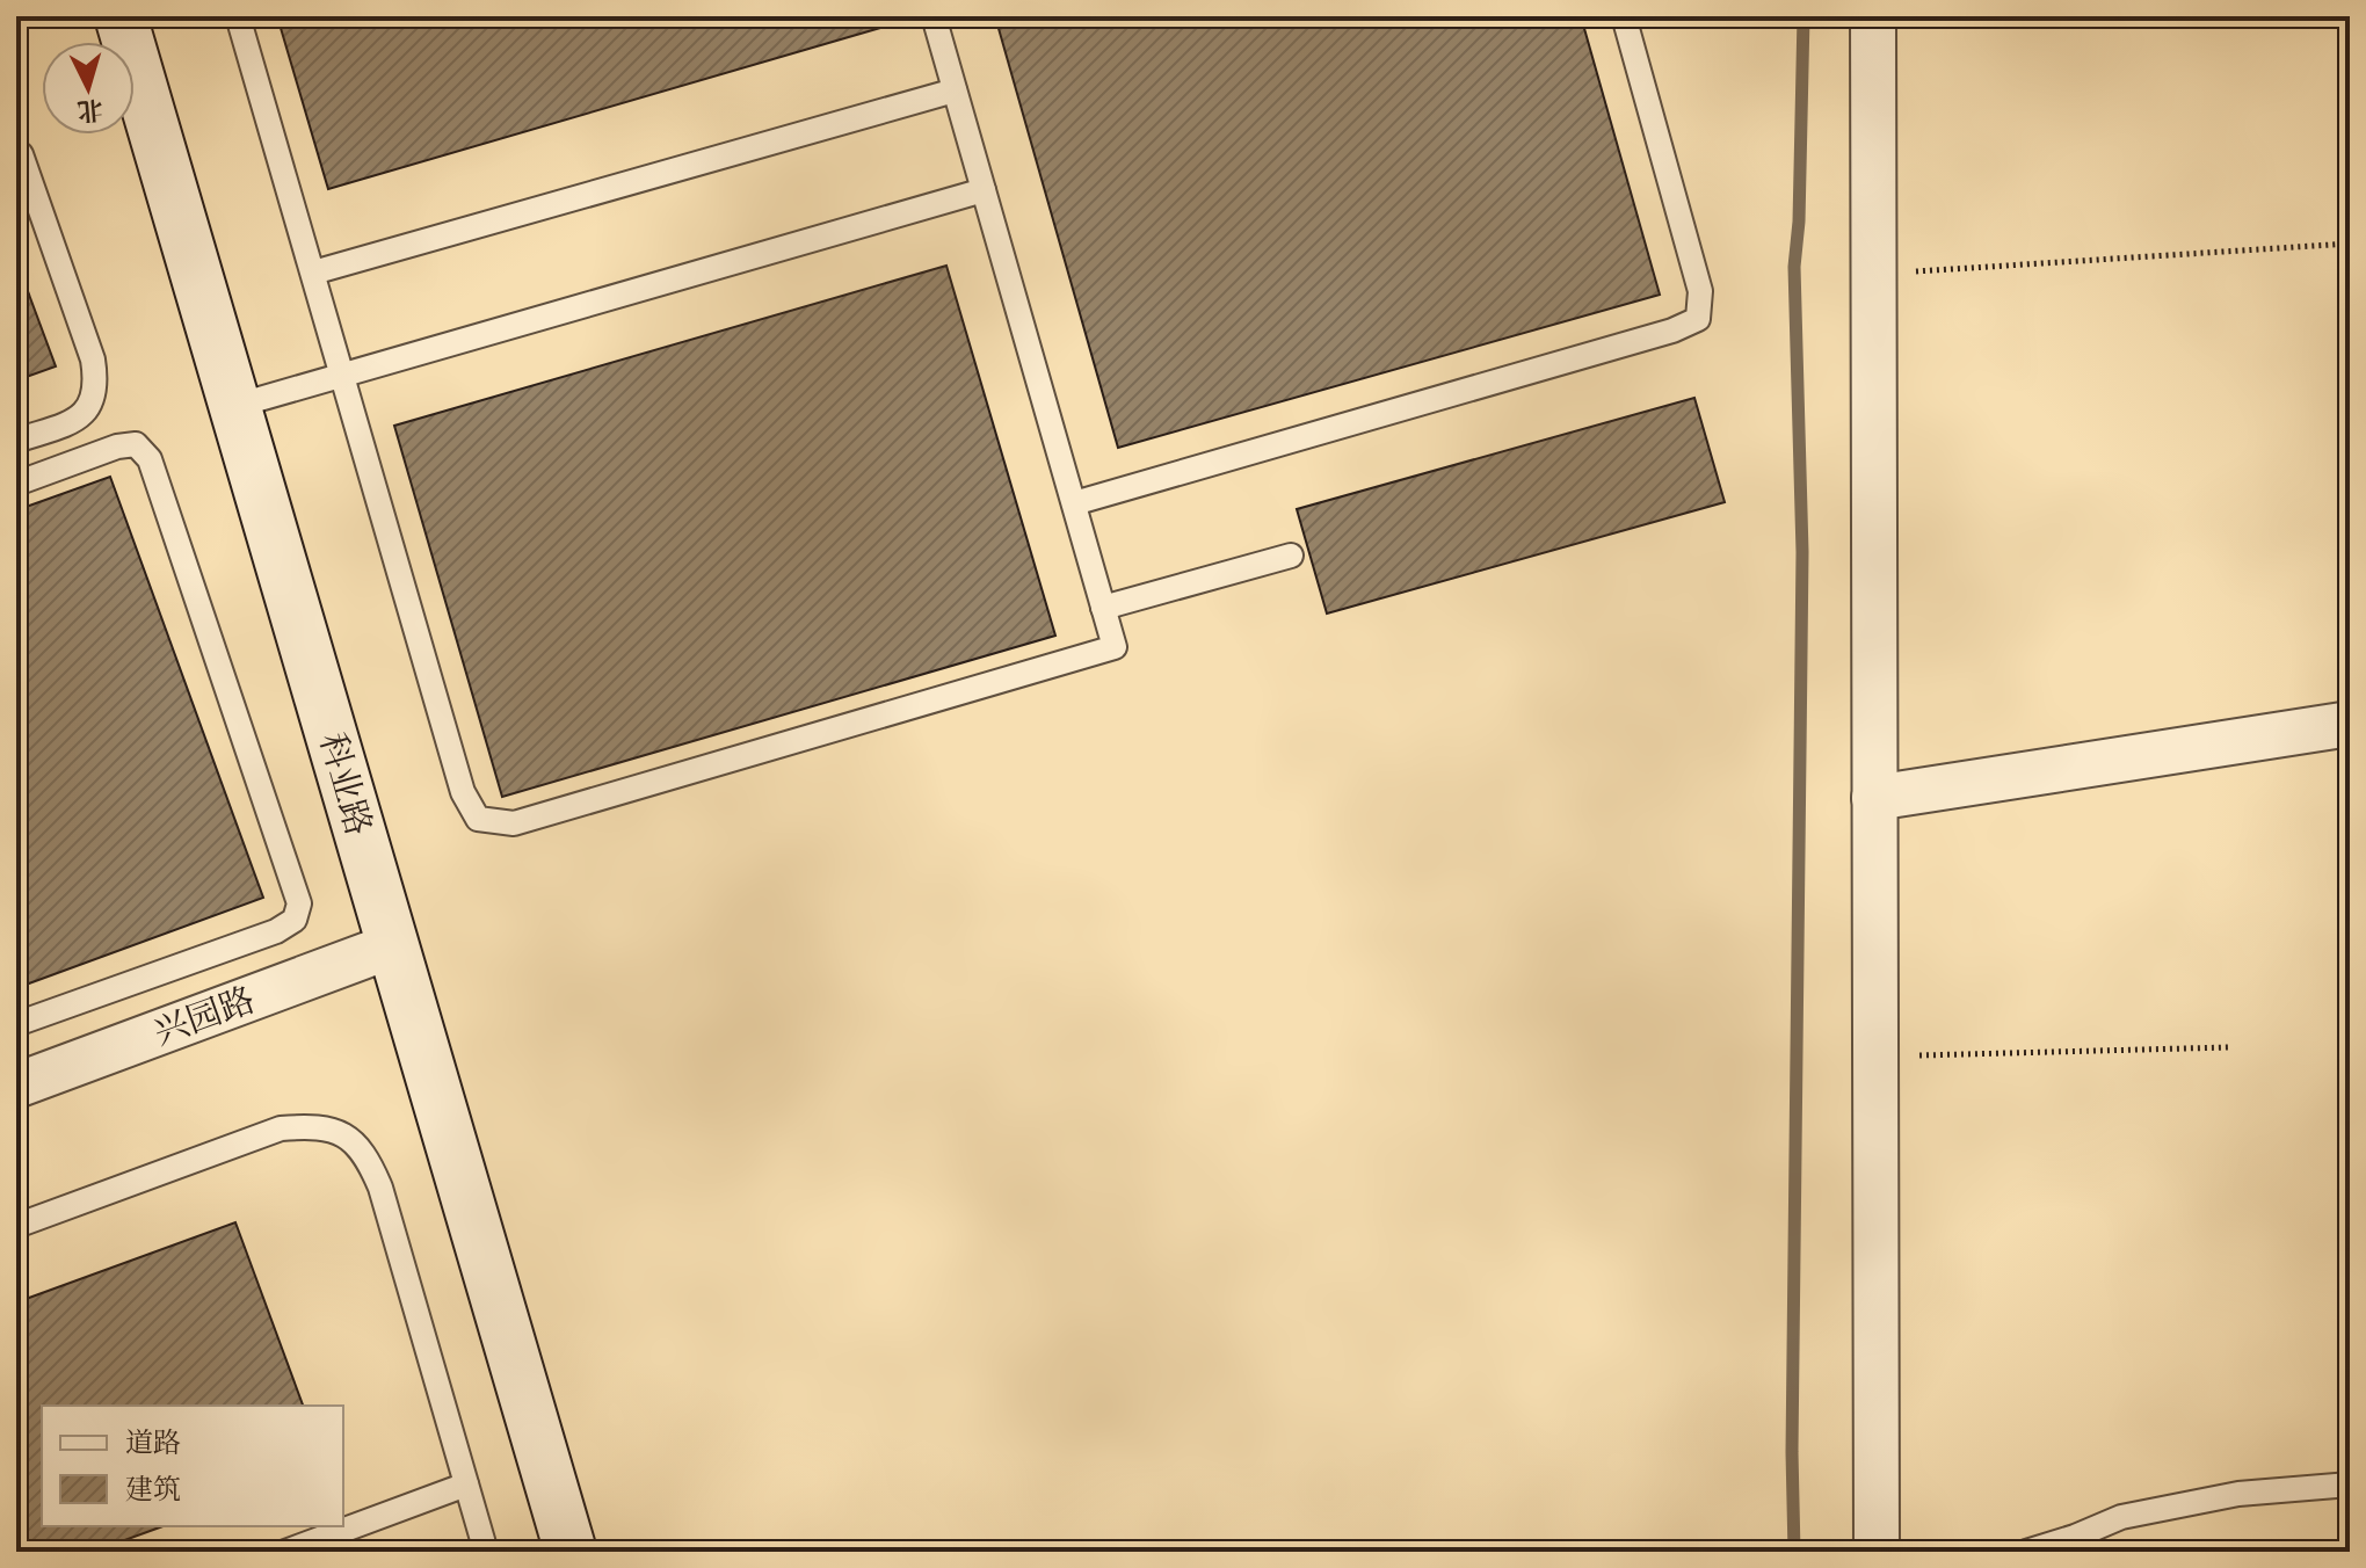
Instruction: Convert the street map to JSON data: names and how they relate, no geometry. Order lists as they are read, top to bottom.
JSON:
{
  "streets": {
    "street": ["科业路", "兴园路"]
  },
  "crossings": [
    ["科业路", "兴园路"]
  ],
  "legend": ["道路", "建筑"],
  "north": "bottom"
}
